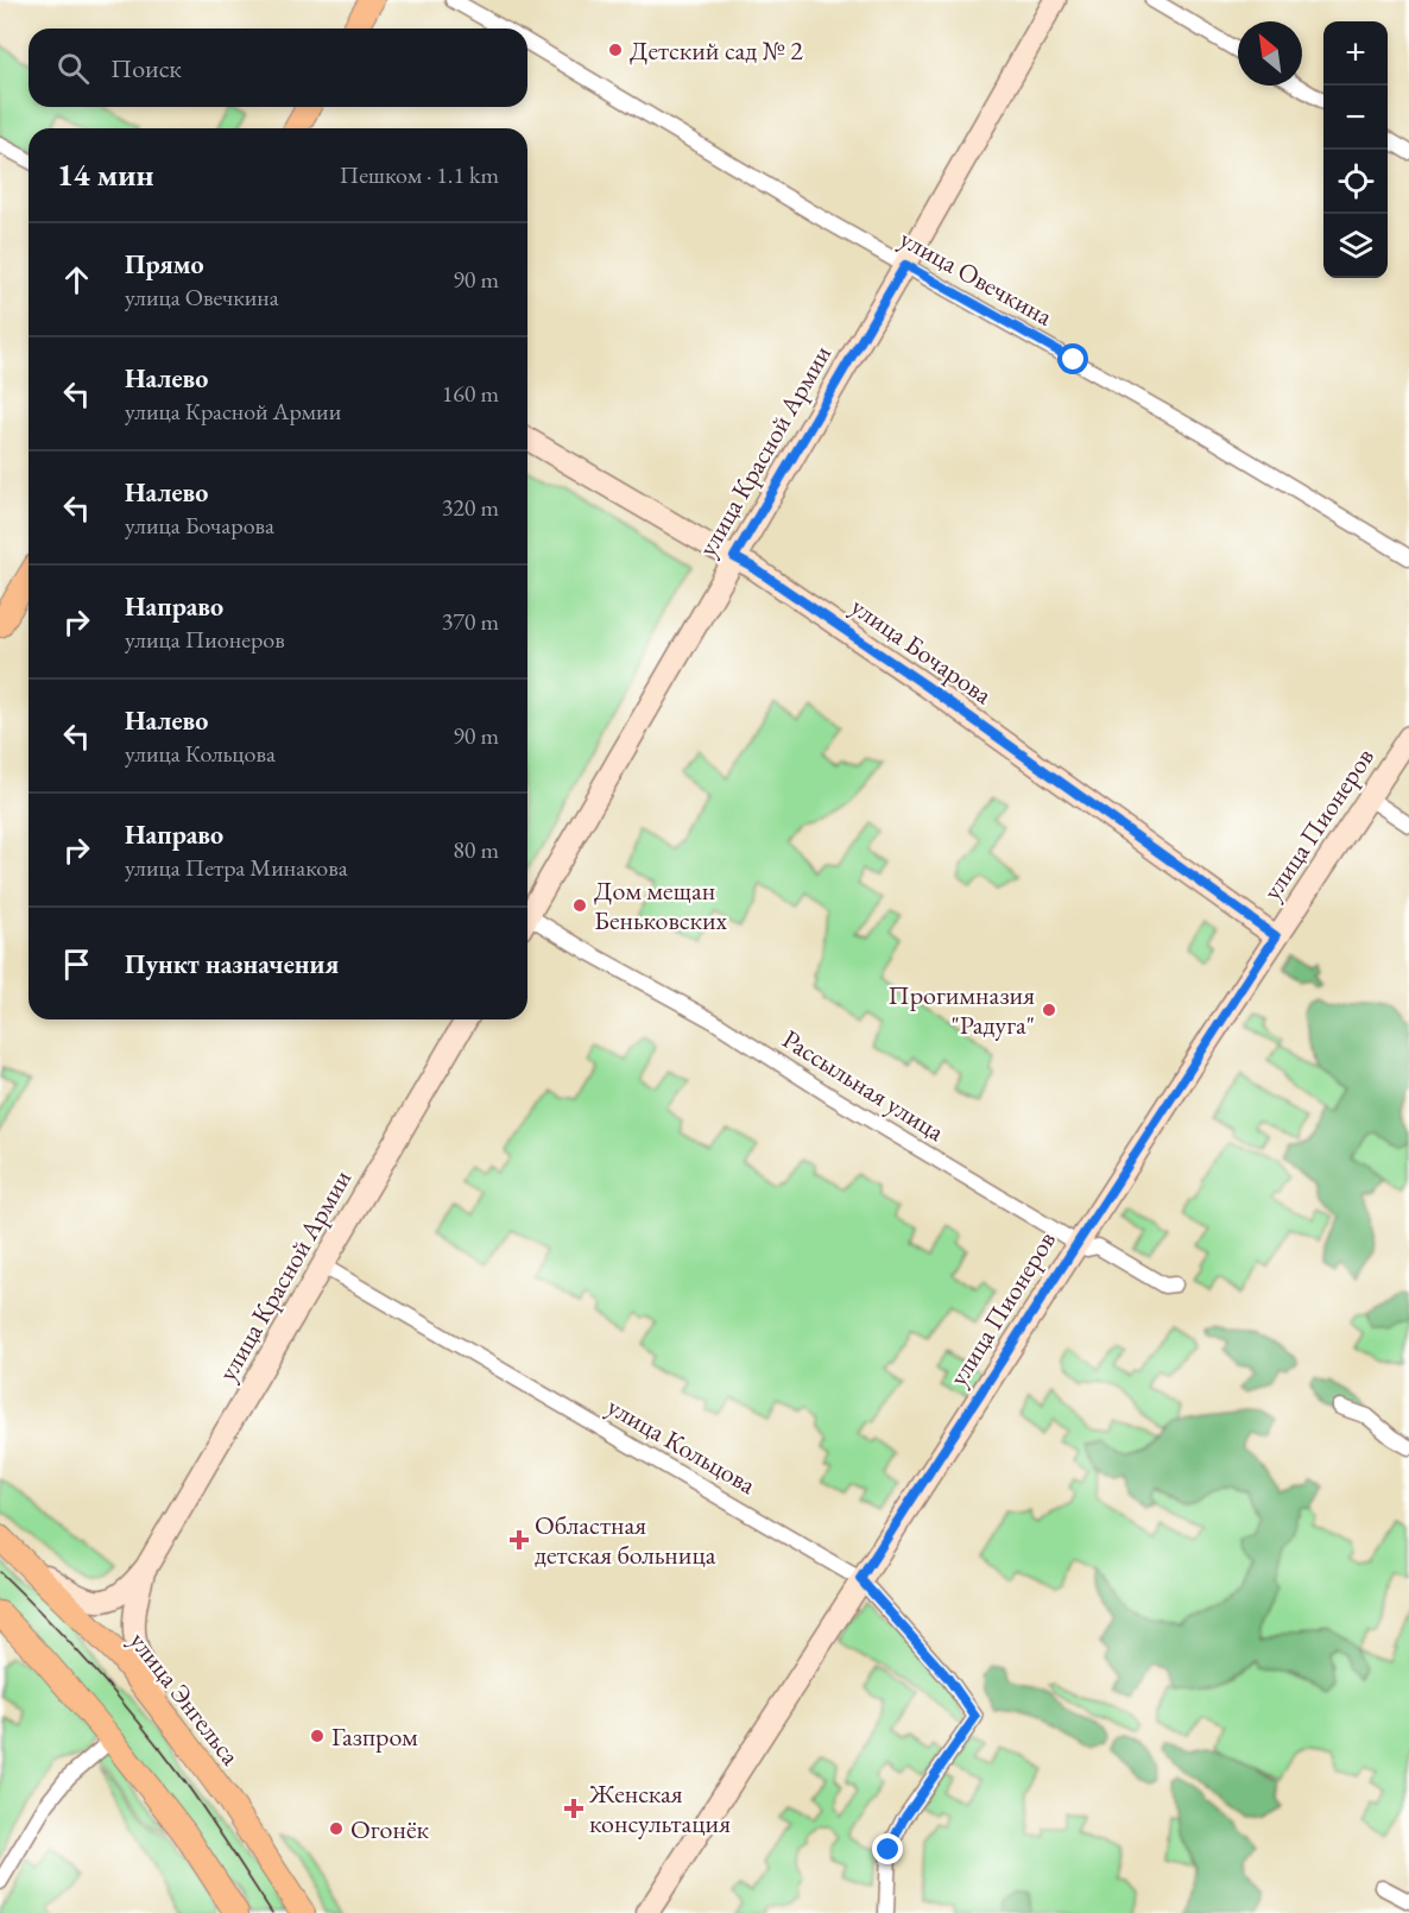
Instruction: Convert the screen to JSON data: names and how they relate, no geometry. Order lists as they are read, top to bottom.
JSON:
{
  "streets": {
    "main road": ["улица Энгельса"],
    "street": [
      "улица Овечкина",
      "улица Красной Армии",
      "улица Бочарова",
      "улица Пионеров",
      "Рассыльная улица",
      "улица Кольцова"
    ]
  },
  "crossings": [
    ["улица Овечкина", "улица Красной Армии"],
    ["улица Красной Армии", "улица Бочарова"],
    ["улица Красной Армии", "улица Кольцова"],
    ["улица Бочарова", "улица Пионеров"],
    ["улица Пионеров", "Рассыльная улица"],
    ["улица Пионеров", "улица Кольцова"]
  ],
  "places": {
    "other": [
      "Детский сад № 2",
      "Дом мещан Беньковских",
      "Прогимназия \"Радуга\"",
      "Газпром",
      "Огонёк"
    ],
    "health": ["Областная детская больница", "Женская консультация"]
  },
  "north": "top left",
  "page": {
    "map_buttons": ["+", "−"],
    "search": "Поиск",
    "heading": ["14 мин", "Пешком · 1.1 km"],
    "list": [
      ["Прямо", "улица Овечкина", "90 m"],
      ["Налево", "улица Красной Армии", "160 m"],
      ["Налево", "улица Бочарова", "320 m"],
      ["Направо", "улица Пионеров", "370 m"],
      ["Налево", "улица Кольцова", "90 m"],
      ["Направо", "улица Петра Минакова", "80 m"],
      "Пункт назначения"
    ]
  }
}
